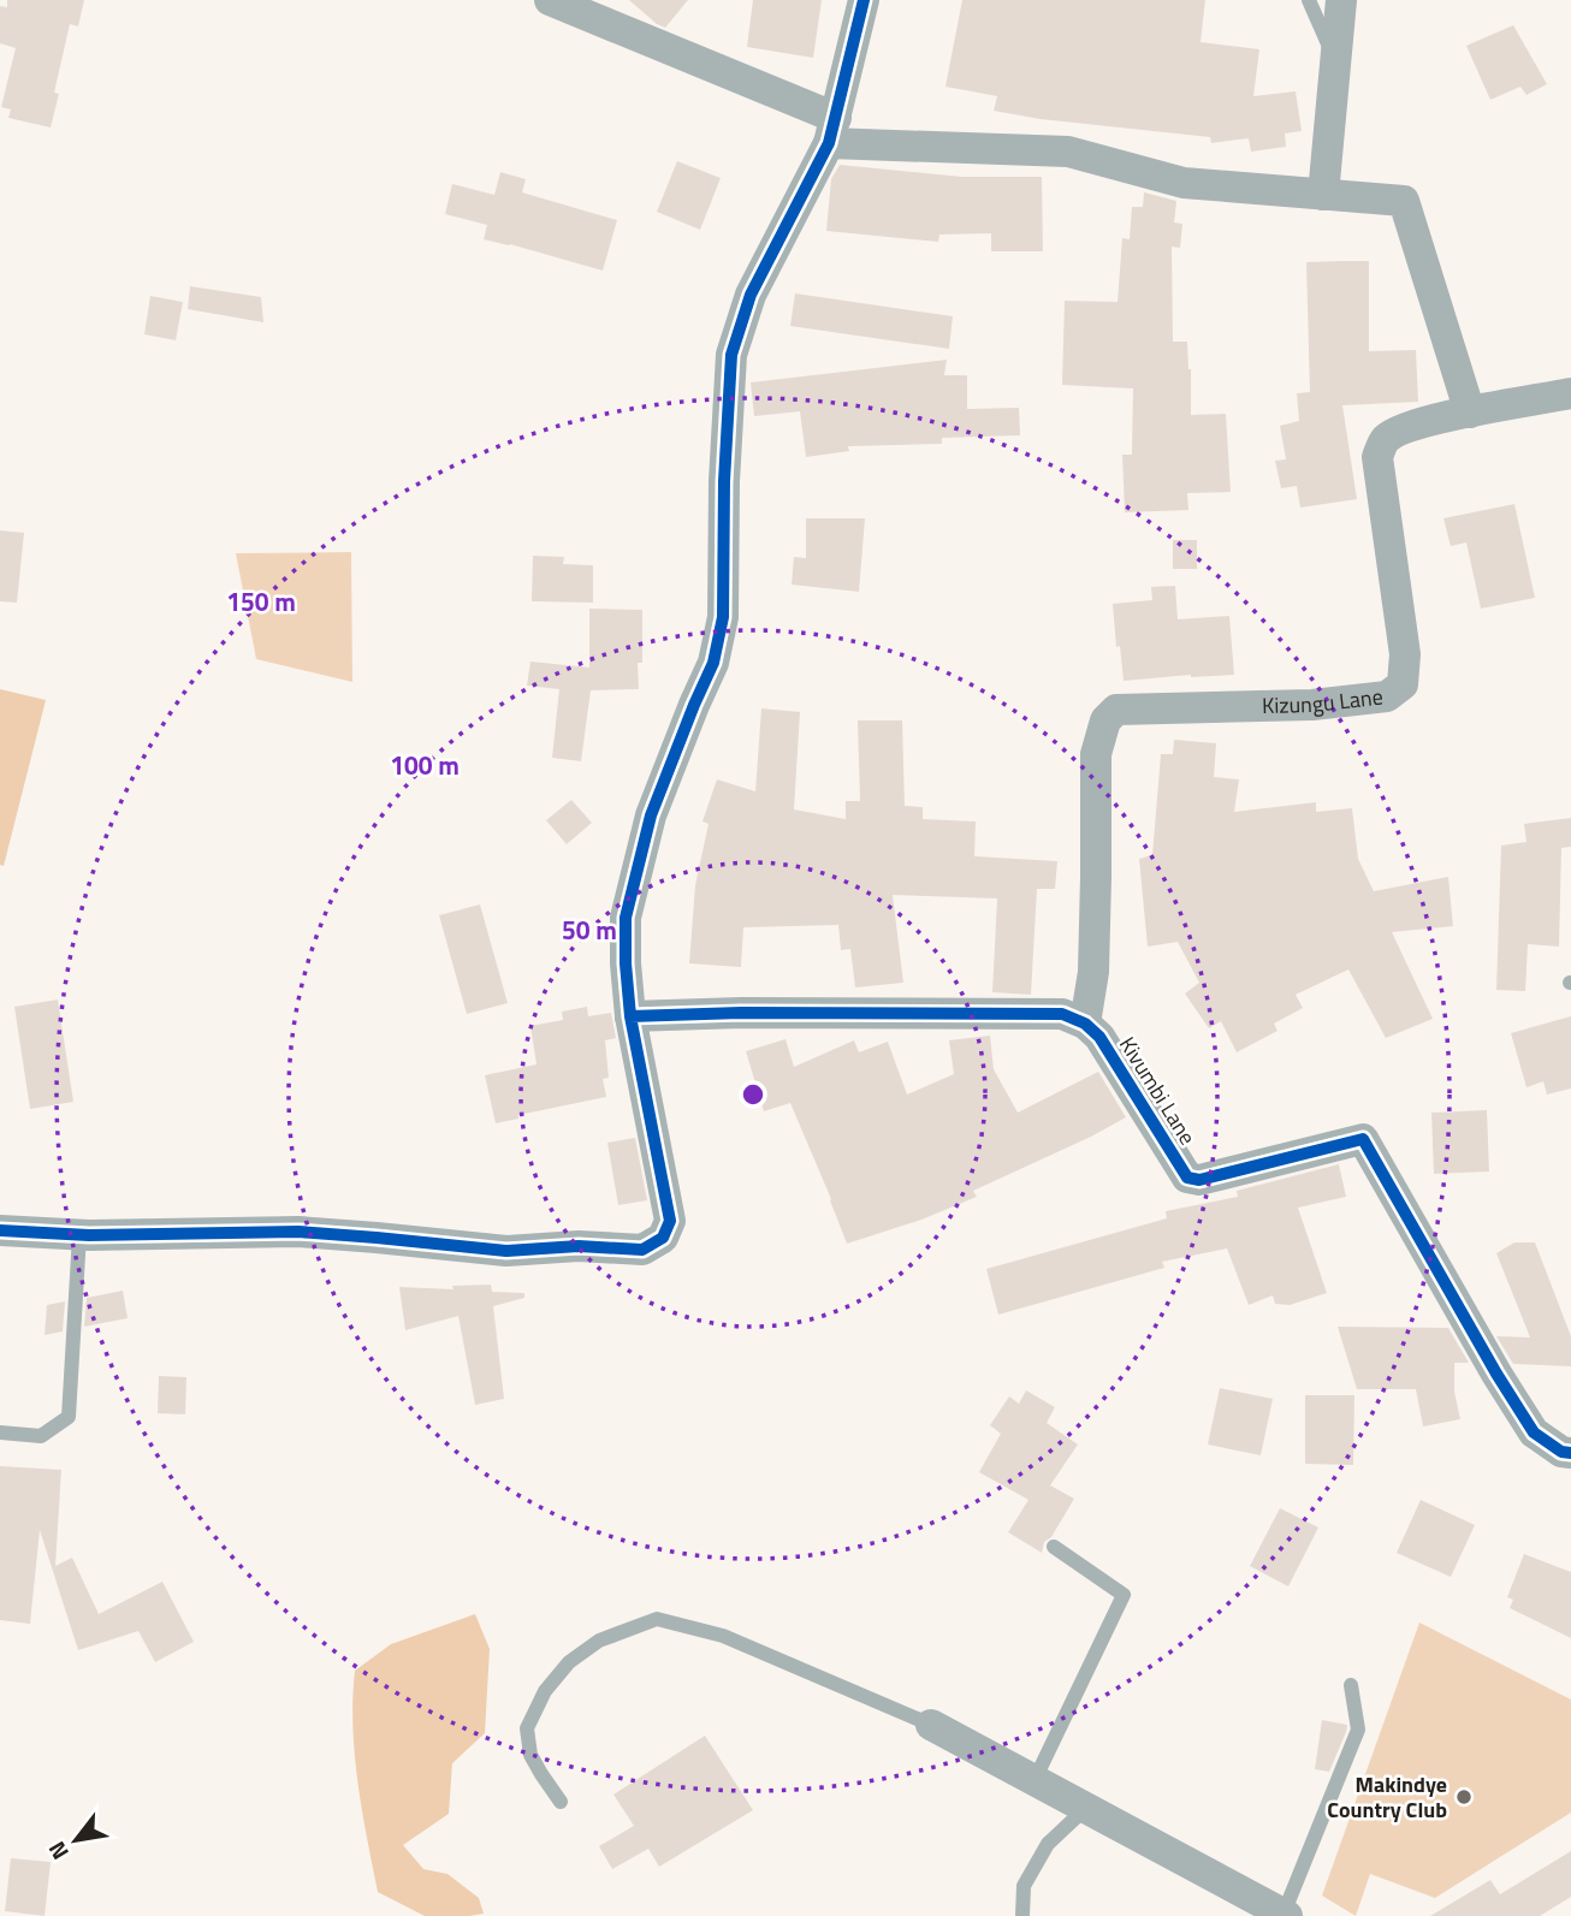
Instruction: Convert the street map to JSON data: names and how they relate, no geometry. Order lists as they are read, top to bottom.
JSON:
{
  "streets": {
    "street": ["Kizungu Lane", "Kivumbi Lane"]
  },
  "crossings": [
    ["Kizungu Lane", "Kivumbi Lane"]
  ],
  "places": ["Makindye Country Club"],
  "north": "bottom left",
  "rings": ["150 m", "100 m", "50 m"]
}
